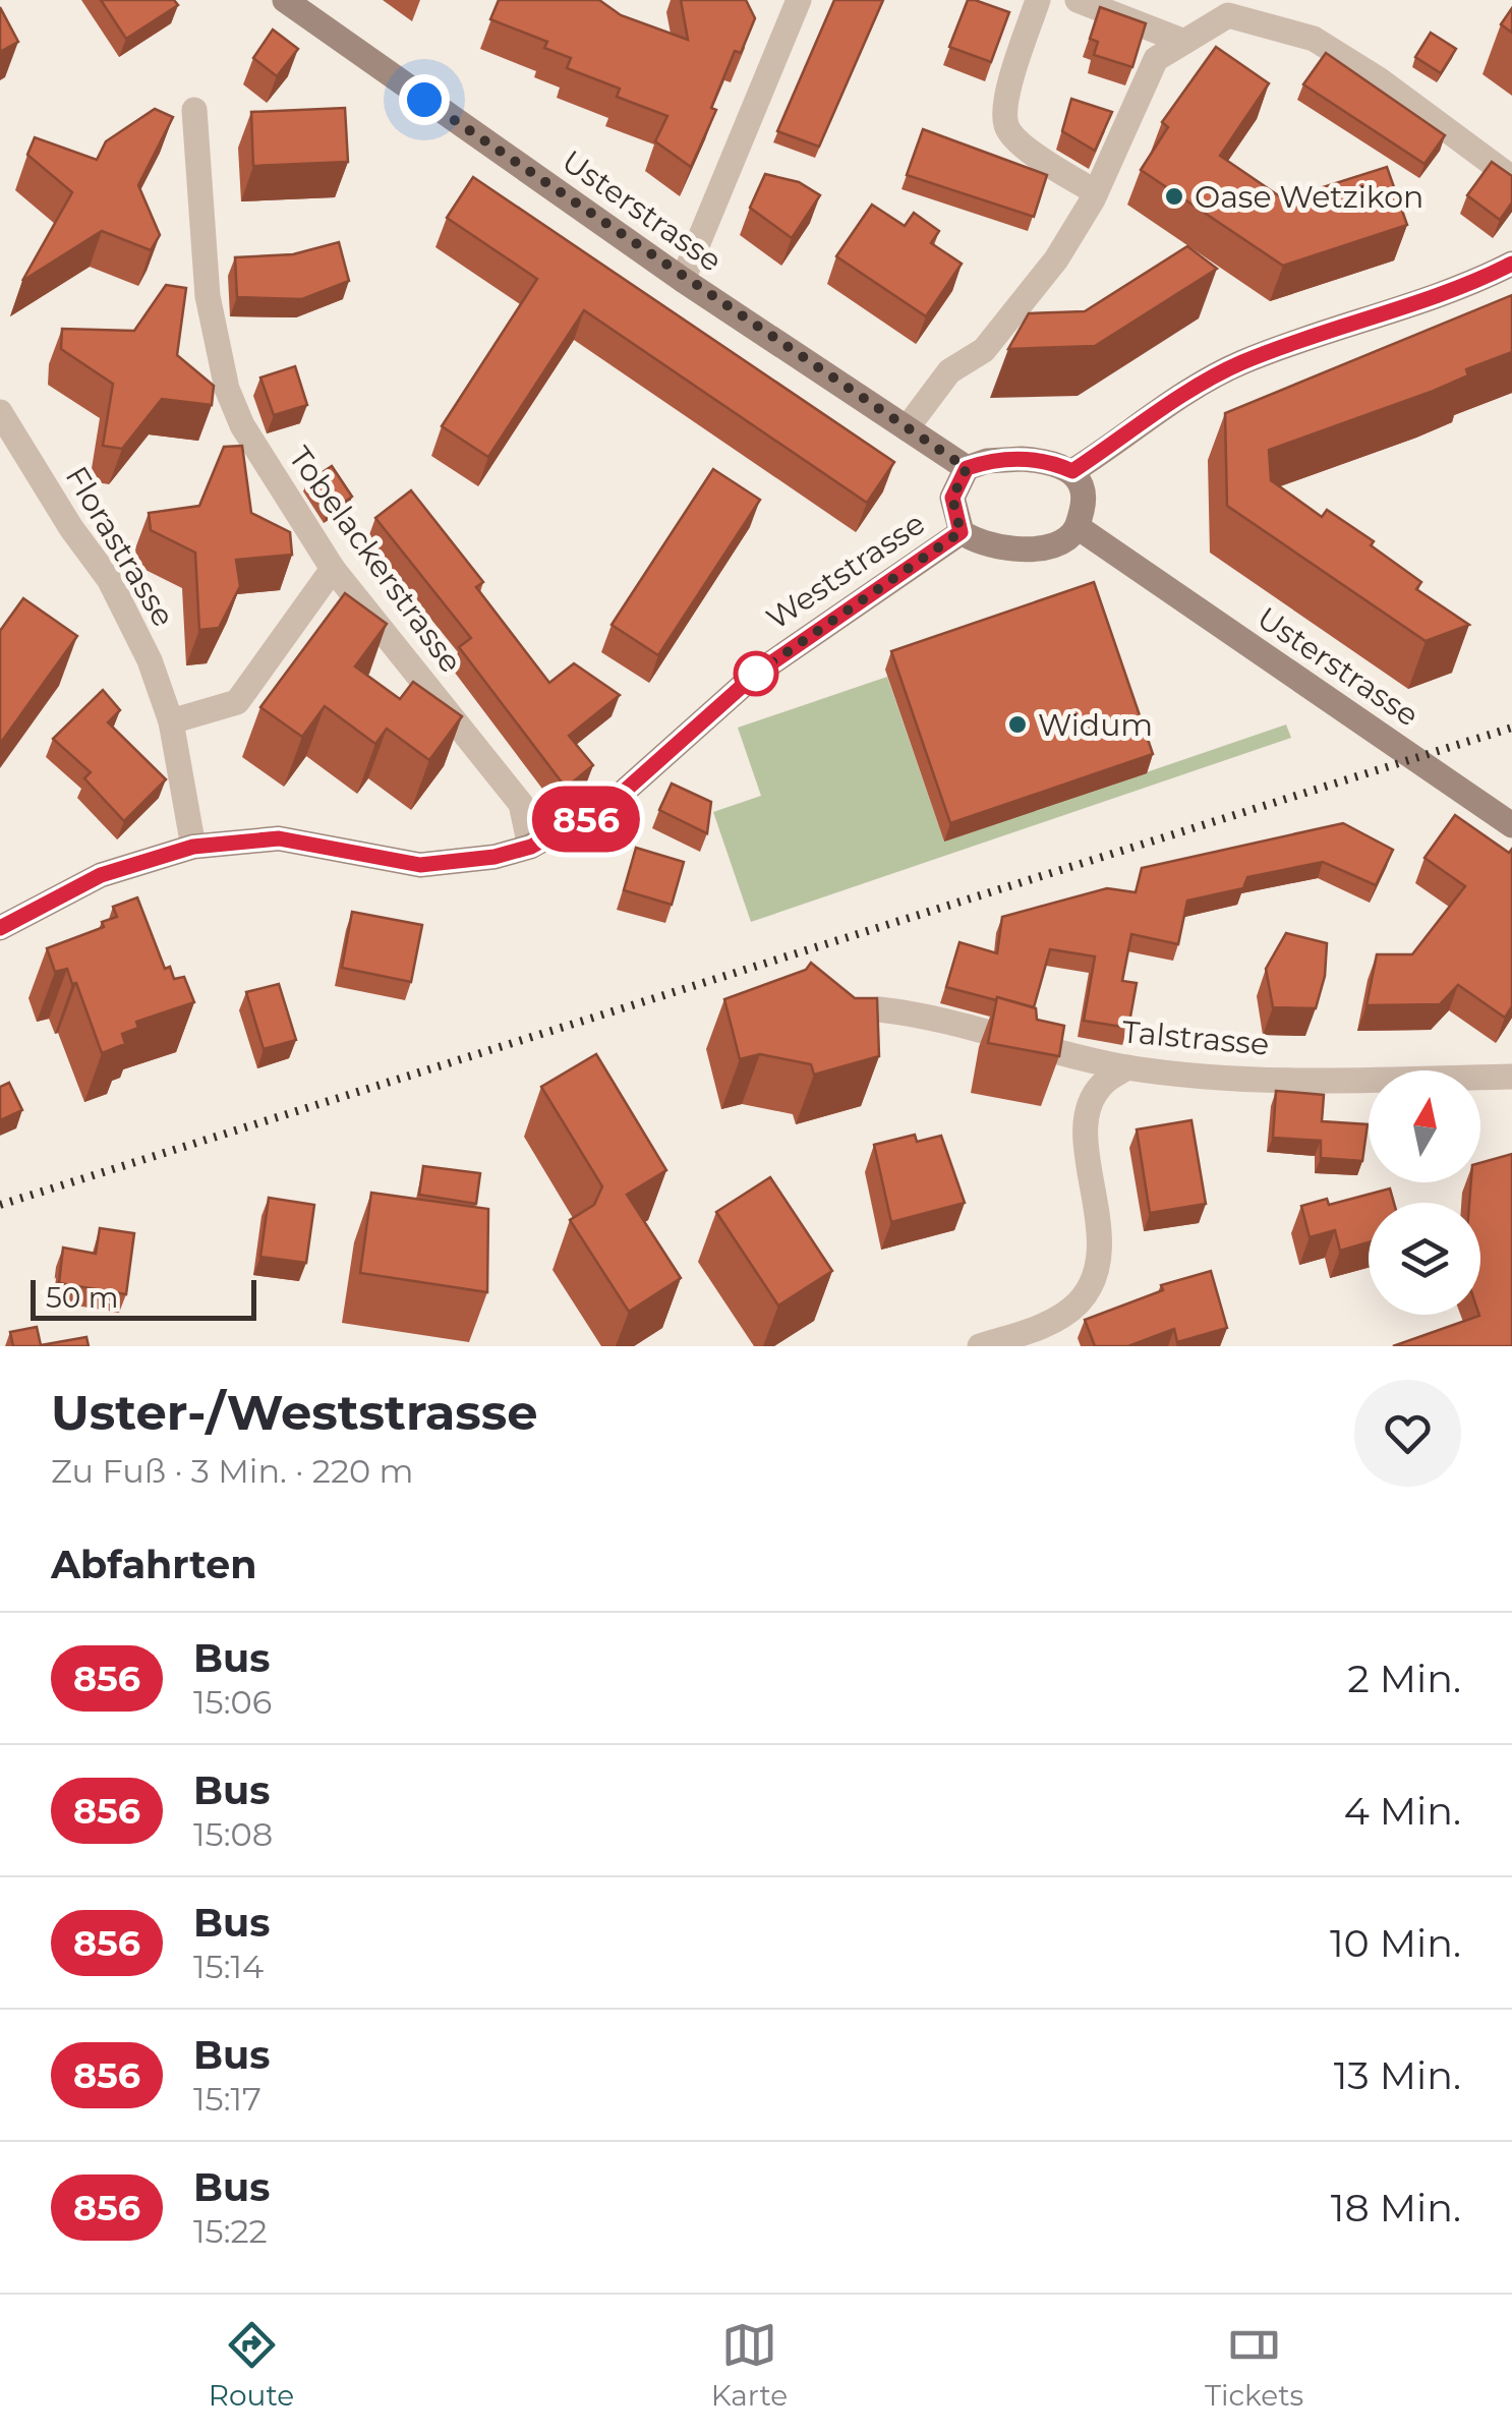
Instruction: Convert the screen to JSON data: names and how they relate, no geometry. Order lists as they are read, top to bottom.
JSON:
{
  "streets": {
    "main road": ["Usterstrasse", "Weststrasse"],
    "street": ["Florastrasse", "Tobelackerstrasse", "Talstrasse"]
  },
  "crossings": [
    ["Usterstrasse", "Weststrasse"],
    ["Florastrasse", "Weststrasse"],
    ["Tobelackerstrasse", "Weststrasse"]
  ],
  "places": ["Oase Wetzikon", "Widum"],
  "lines": ["bus line 856"],
  "scale_bar": "50 m",
  "north": "top",
  "page": {
    "on_map": "856",
    "scale": "50 m",
    "heading": [
      ["Uster-/Weststrasse", "Zu Fuß · 3 Min. · 220 m"],
      "Abfahrten"
    ],
    "list": [
      {
        "mark": "856",
        "name": "Bus",
        "note": "15:06",
        "value": "2 Min."
      },
      {
        "mark": "856",
        "name": "Bus",
        "note": "15:08",
        "value": "4 Min."
      },
      {
        "mark": "856",
        "name": "Bus",
        "note": "15:14",
        "value": "10 Min."
      },
      {
        "mark": "856",
        "name": "Bus",
        "note": "15:17",
        "value": "13 Min."
      },
      {
        "mark": "856",
        "name": "Bus",
        "note": "15:22",
        "value": "18 Min."
      }
    ],
    "tabs": ["Route", "Karte", "Tickets"]
  }
}
